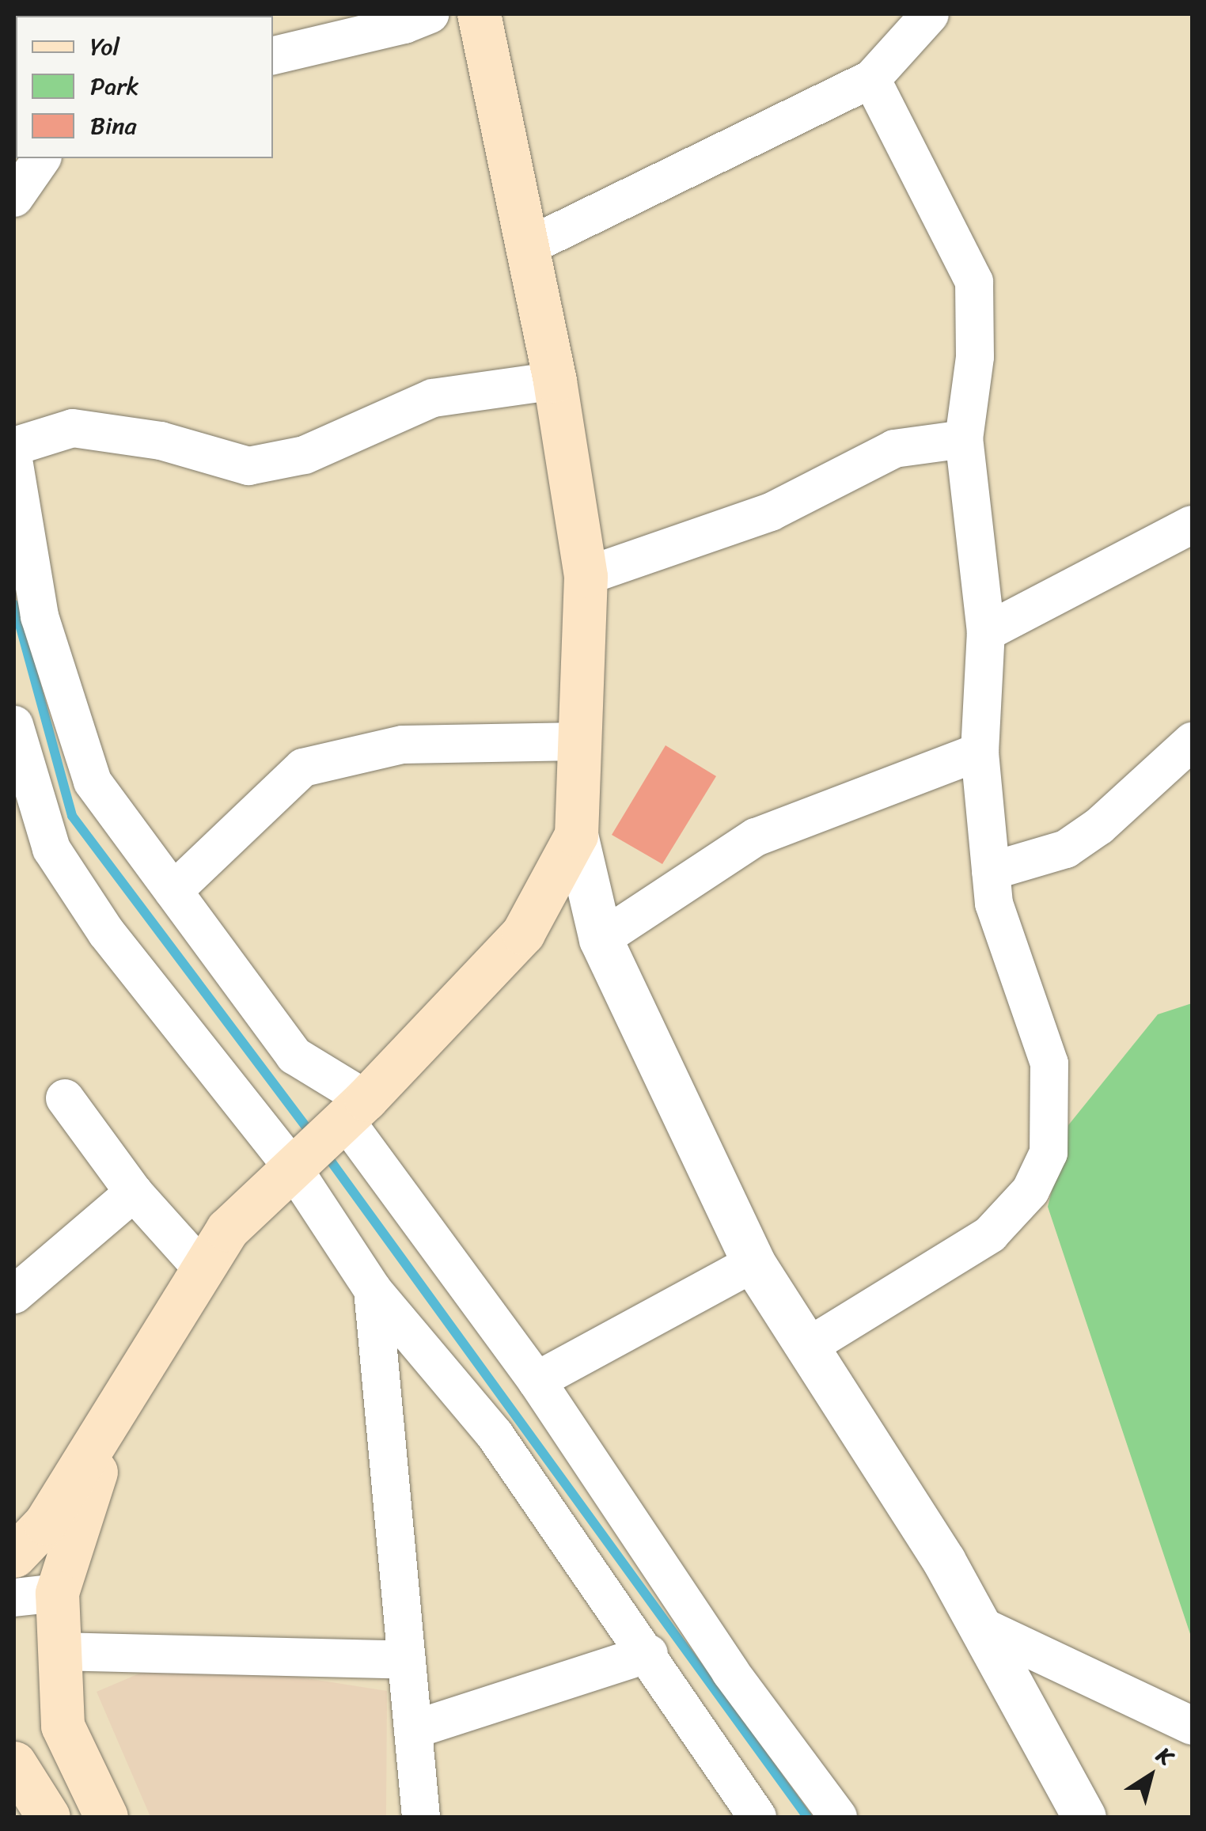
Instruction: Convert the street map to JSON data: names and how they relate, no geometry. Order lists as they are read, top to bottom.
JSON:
{
  "legend": ["Yol", "Park", "Bina"],
  "north": "top right"
}
